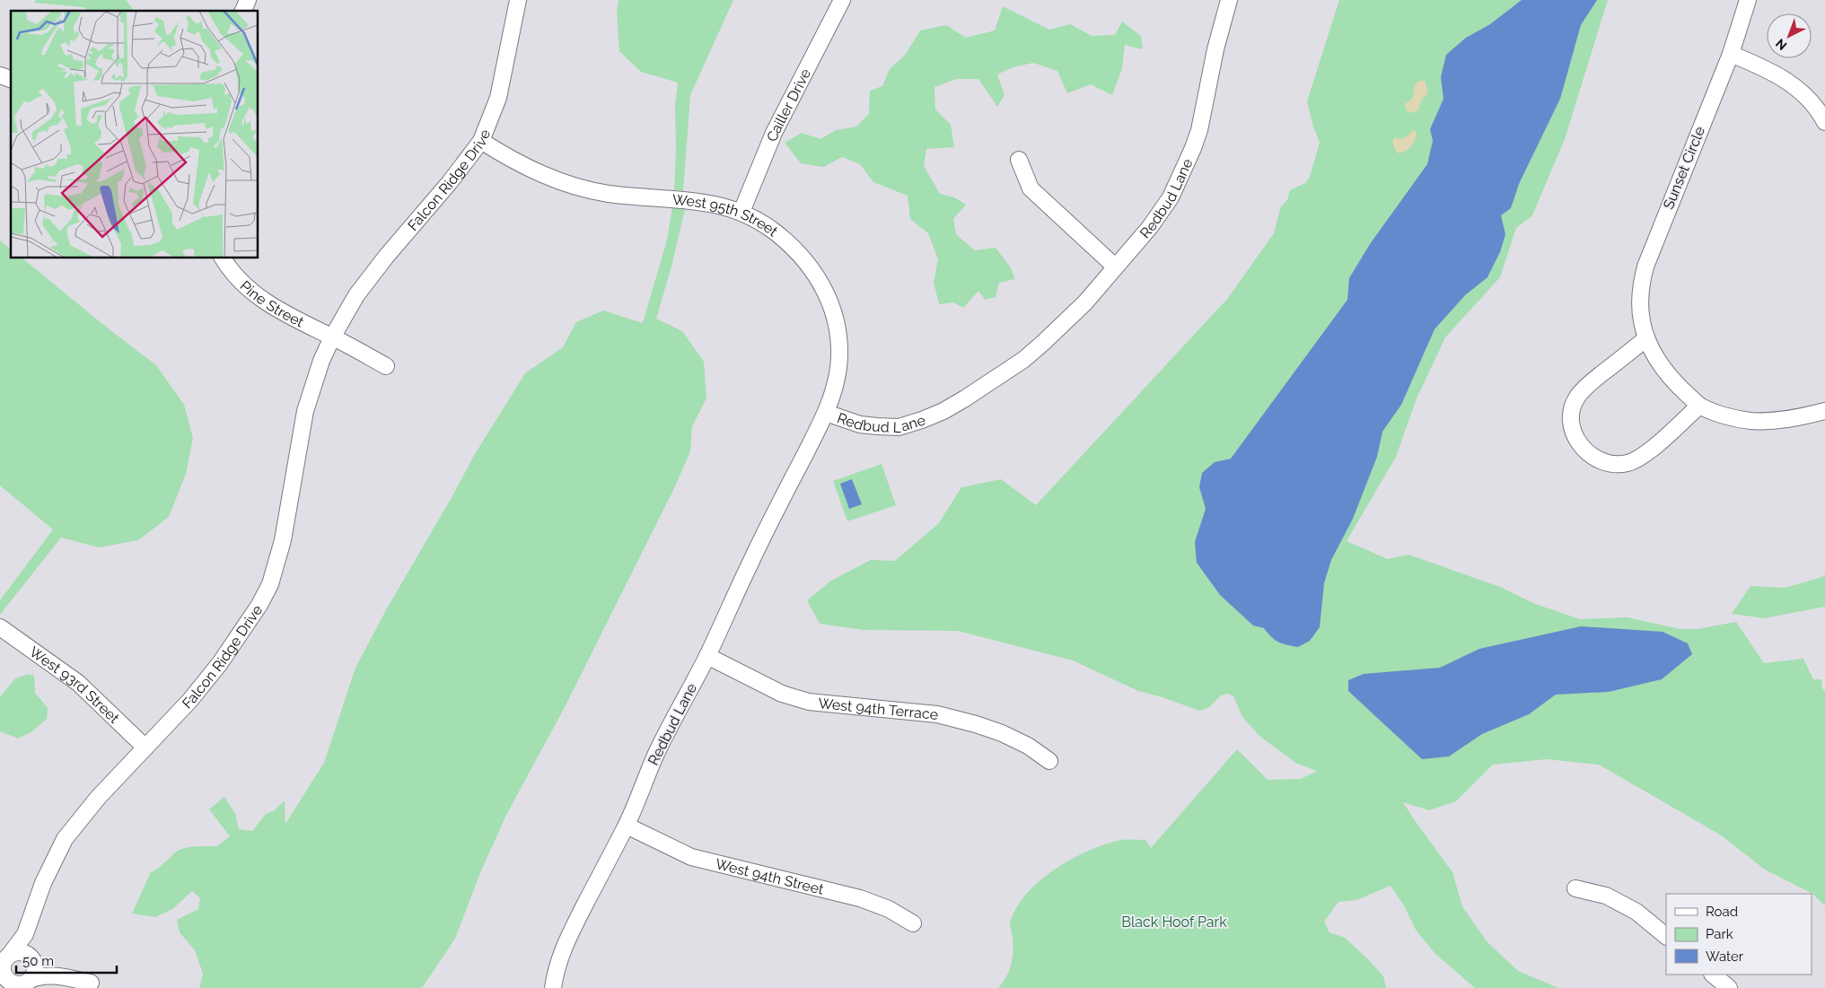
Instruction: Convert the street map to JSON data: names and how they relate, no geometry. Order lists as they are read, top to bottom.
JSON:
{
  "streets": {
    "street": [
      "Cailler Drive",
      "Sunset Circle",
      "Falcon Ridge Drive",
      "Redbud Lane",
      "West 95th Street",
      "Pine Street",
      "West 93rd Street",
      "West 94th Terrace",
      "West 94th Street"
    ]
  },
  "crossings": [
    ["Cailler Drive", "West 95th Street"],
    ["Falcon Ridge Drive", "West 95th Street"],
    ["Falcon Ridge Drive", "Pine Street"],
    ["Falcon Ridge Drive", "West 93rd Street"],
    ["Redbud Lane", "West 95th Street"],
    ["Redbud Lane", "West 94th Terrace"],
    ["Redbud Lane", "West 94th Street"]
  ],
  "parks": ["Black Hoof Park"],
  "legend": ["Road", "Park", "Water"],
  "scale_bar": "50 m",
  "north": "bottom left"
}
